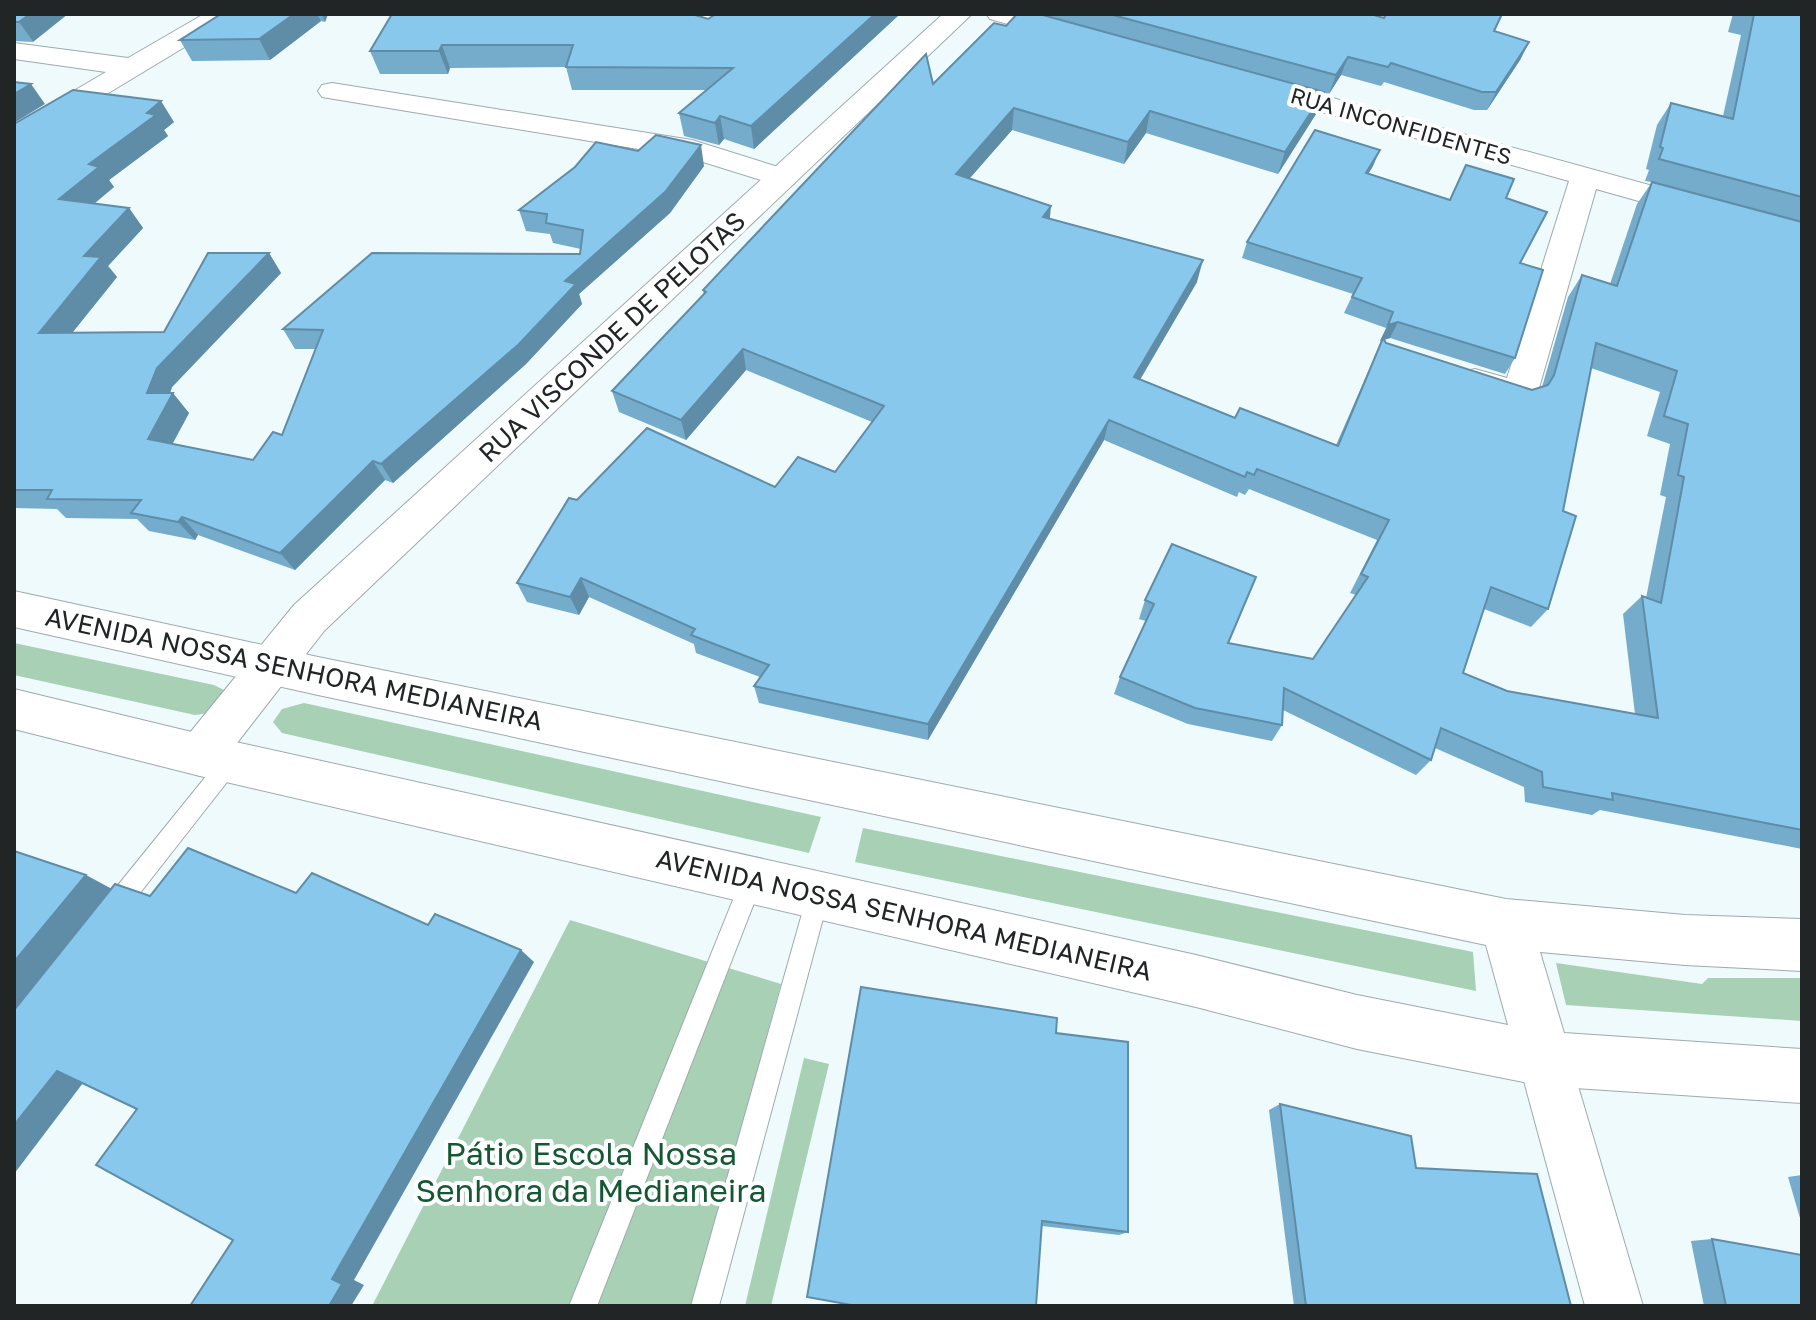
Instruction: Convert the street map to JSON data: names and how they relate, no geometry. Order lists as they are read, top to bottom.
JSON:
{
  "streets": {
    "main road": ["RUA VISCONDE DE PELOTAS", "AVENIDA NOSSA SENHORA MEDIANEIRA"],
    "street": ["RUA INCONFIDENTES"]
  },
  "crossings": [
    ["RUA VISCONDE DE PELOTAS", "AVENIDA NOSSA SENHORA MEDIANEIRA"]
  ],
  "parks": ["Pátio Escola Nossa Senhora da Medianeira"]
}
